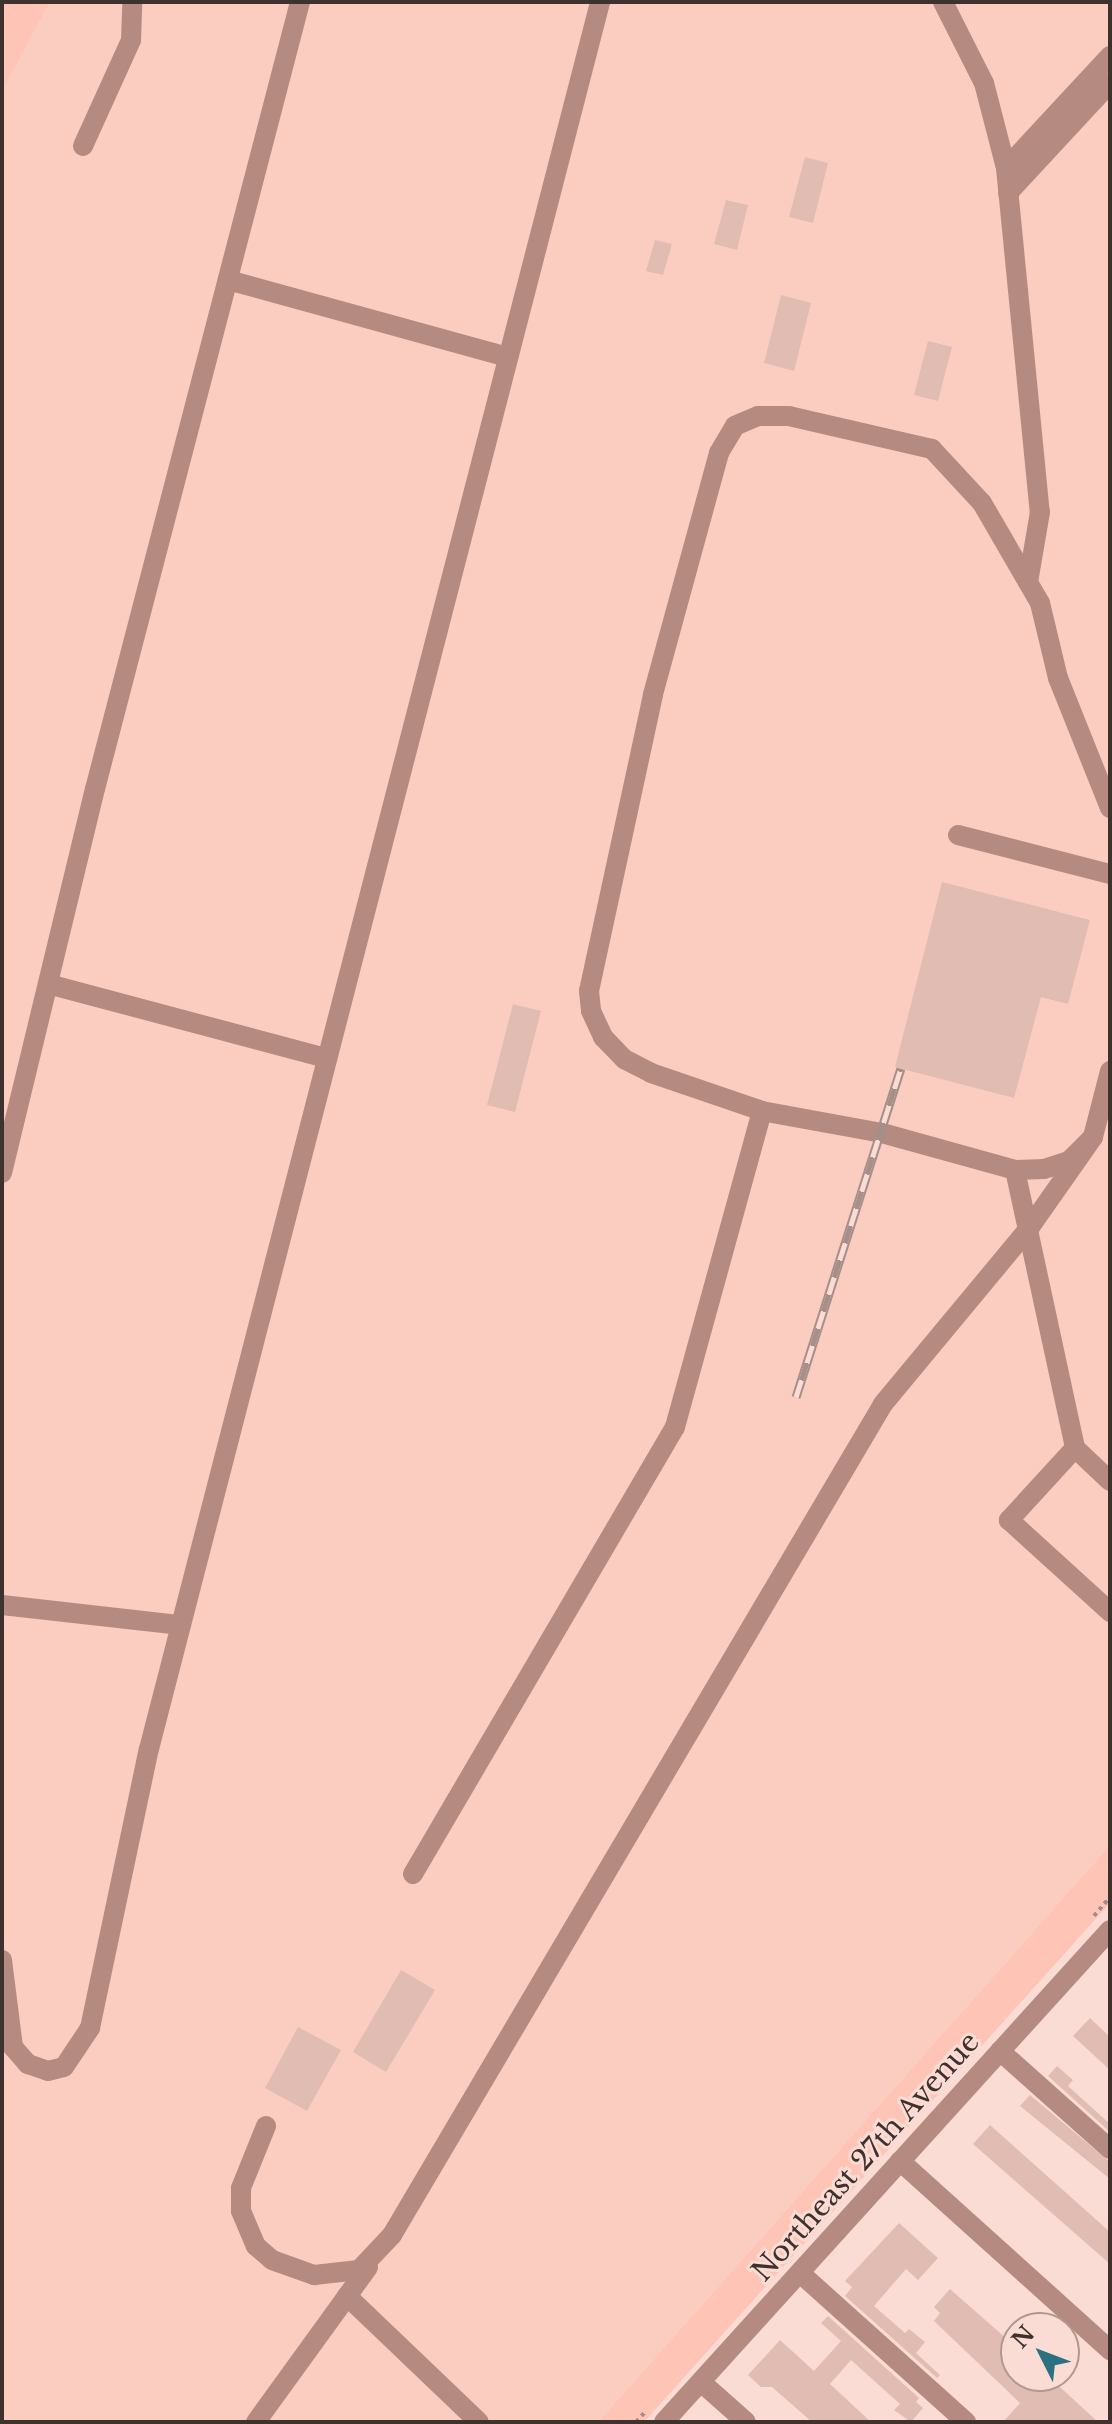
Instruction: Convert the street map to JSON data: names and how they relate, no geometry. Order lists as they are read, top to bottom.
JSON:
{
  "streets": {
    "street": ["Northeast 27th Avenue"]
  },
  "north": "top left"
}
